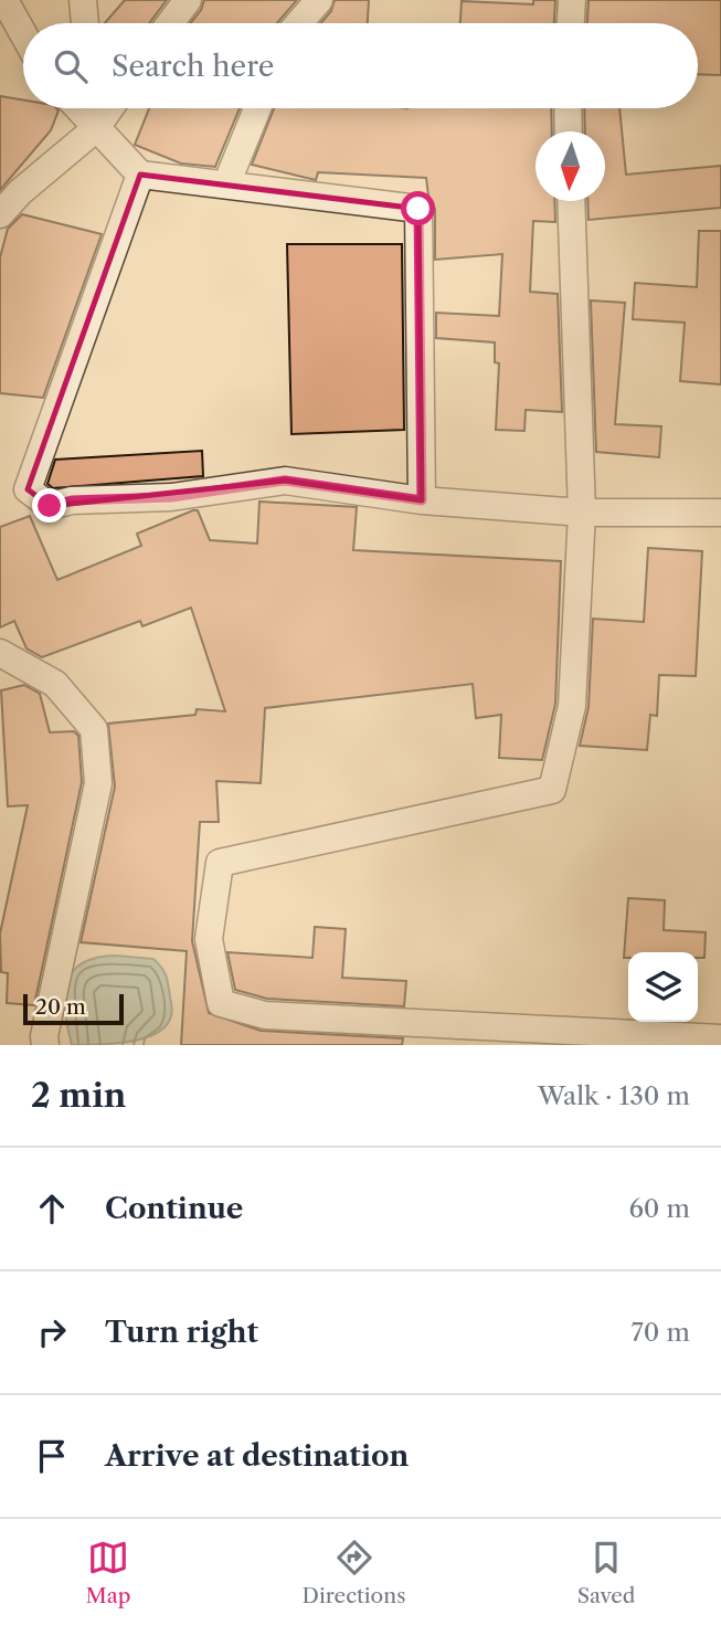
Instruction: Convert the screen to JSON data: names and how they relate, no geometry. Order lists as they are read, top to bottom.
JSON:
{
  "scale_bar": "20 m",
  "north": "bottom",
  "page": {
    "search": "Search here",
    "scale": "20 m",
    "heading": ["2 min", "Walk · 130 m"],
    "list": [
      ["Continue", "60 m"],
      ["Turn right", "70 m"],
      "Arrive at destination"
    ],
    "nav": ["Map", "Directions", "Saved"]
  }
}
